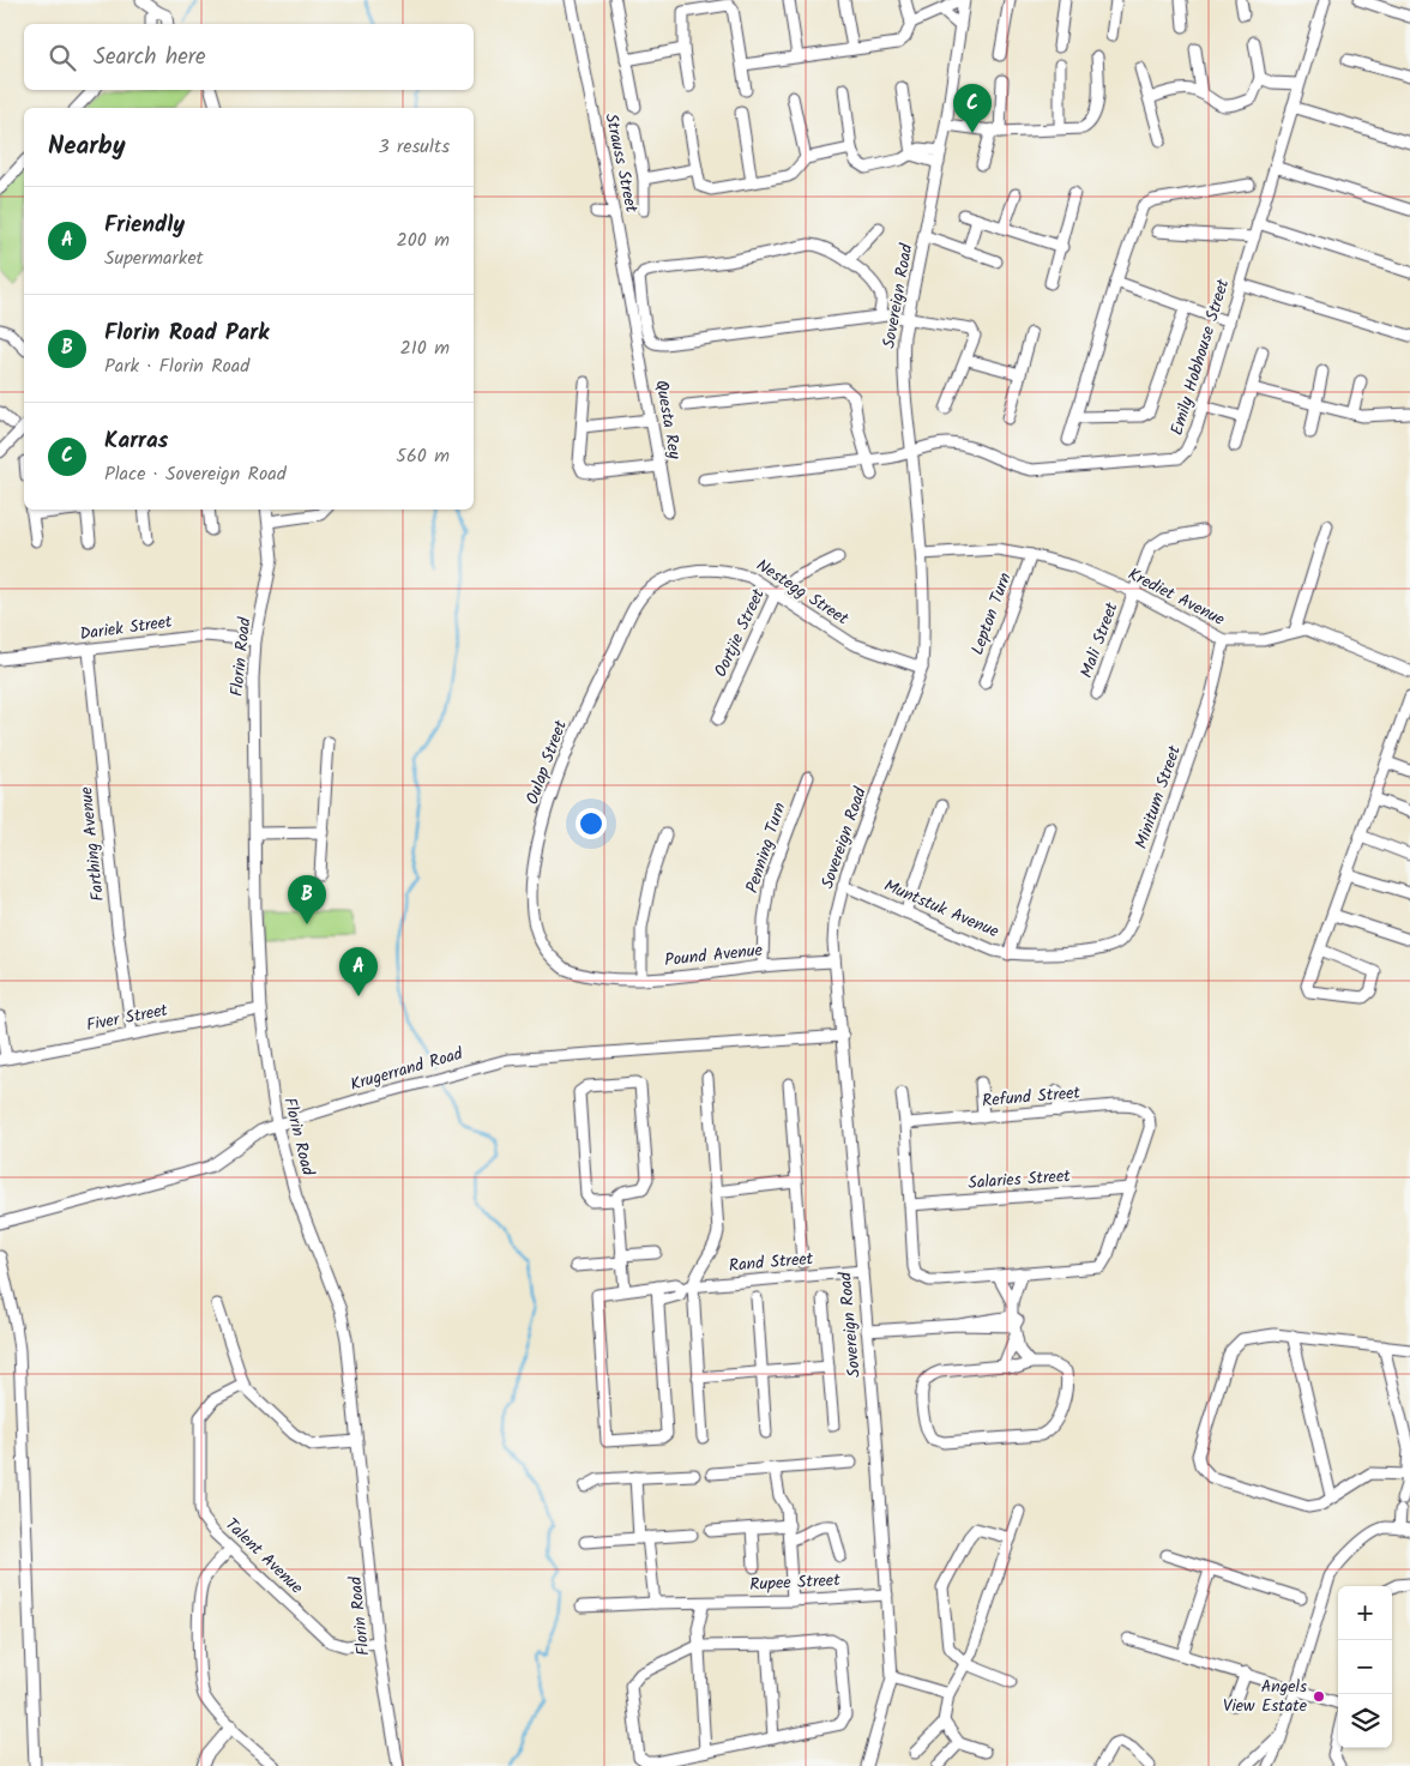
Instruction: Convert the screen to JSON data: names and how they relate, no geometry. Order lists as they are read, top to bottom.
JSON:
{
  "streets": {
    "street": [
      "Strauss Street",
      "Sovereign Road",
      "Emily Hobhouse Street",
      "Questa Rey",
      "Nestegg Street",
      "Krediet Avenue",
      "Lepton Turn",
      "Dariek Street",
      "Oortjie Street",
      "Mali Street",
      "Florin Road",
      "Oulap Street",
      "Minitum Street",
      "Farthing Avenue",
      "Penning Turn",
      "Muntstuk Avenue",
      "Pound Avenue",
      "Fiver Street",
      "Krugerrand Road",
      "Refund Street",
      "Salaries Street",
      "Rand Street",
      "Talent Avenue",
      "Rupee Street"
    ]
  },
  "crossings": [
    ["Strauss Street", "Questa Rey"],
    ["Sovereign Road", "Emily Hobhouse Street"],
    ["Sovereign Road", "Nestegg Street"],
    ["Sovereign Road", "Krediet Avenue"],
    ["Sovereign Road", "Muntstuk Avenue"],
    ["Sovereign Road", "Pound Avenue"],
    ["Sovereign Road", "Krugerrand Road"],
    ["Sovereign Road", "Rand Street"],
    ["Sovereign Road", "Rupee Street"],
    ["Nestegg Street", "Oortjie Street"],
    ["Nestegg Street", "Oulap Street"],
    ["Krediet Avenue", "Lepton Turn"],
    ["Krediet Avenue", "Mali Street"],
    ["Krediet Avenue", "Minitum Street"],
    ["Dariek Street", "Florin Road"],
    ["Dariek Street", "Farthing Avenue"],
    ["Florin Road", "Fiver Street"],
    ["Florin Road", "Krugerrand Road"],
    ["Florin Road", "Talent Avenue"],
    ["Oulap Street", "Pound Avenue"],
    ["Minitum Street", "Muntstuk Avenue"],
    ["Farthing Avenue", "Fiver Street"],
    ["Penning Turn", "Pound Avenue"],
    ["Refund Street", "Salaries Street"]
  ],
  "places": ["Angels View Estate"],
  "page": {
    "search": "Search here",
    "pins": ["C", "B", "A"],
    "heading": ["Nearby", "3 results"],
    "list": [
      {
        "mark": "A",
        "name": "Friendly",
        "note": "Supermarket",
        "value": "200 m"
      },
      {
        "mark": "B",
        "name": "Florin Road Park",
        "note": "Park · Florin Road",
        "value": "210 m"
      },
      {
        "mark": "C",
        "name": "Karras",
        "note": "Place · Sovereign Road",
        "value": "560 m"
      }
    ],
    "map_buttons": ["+", "−"]
  }
}
